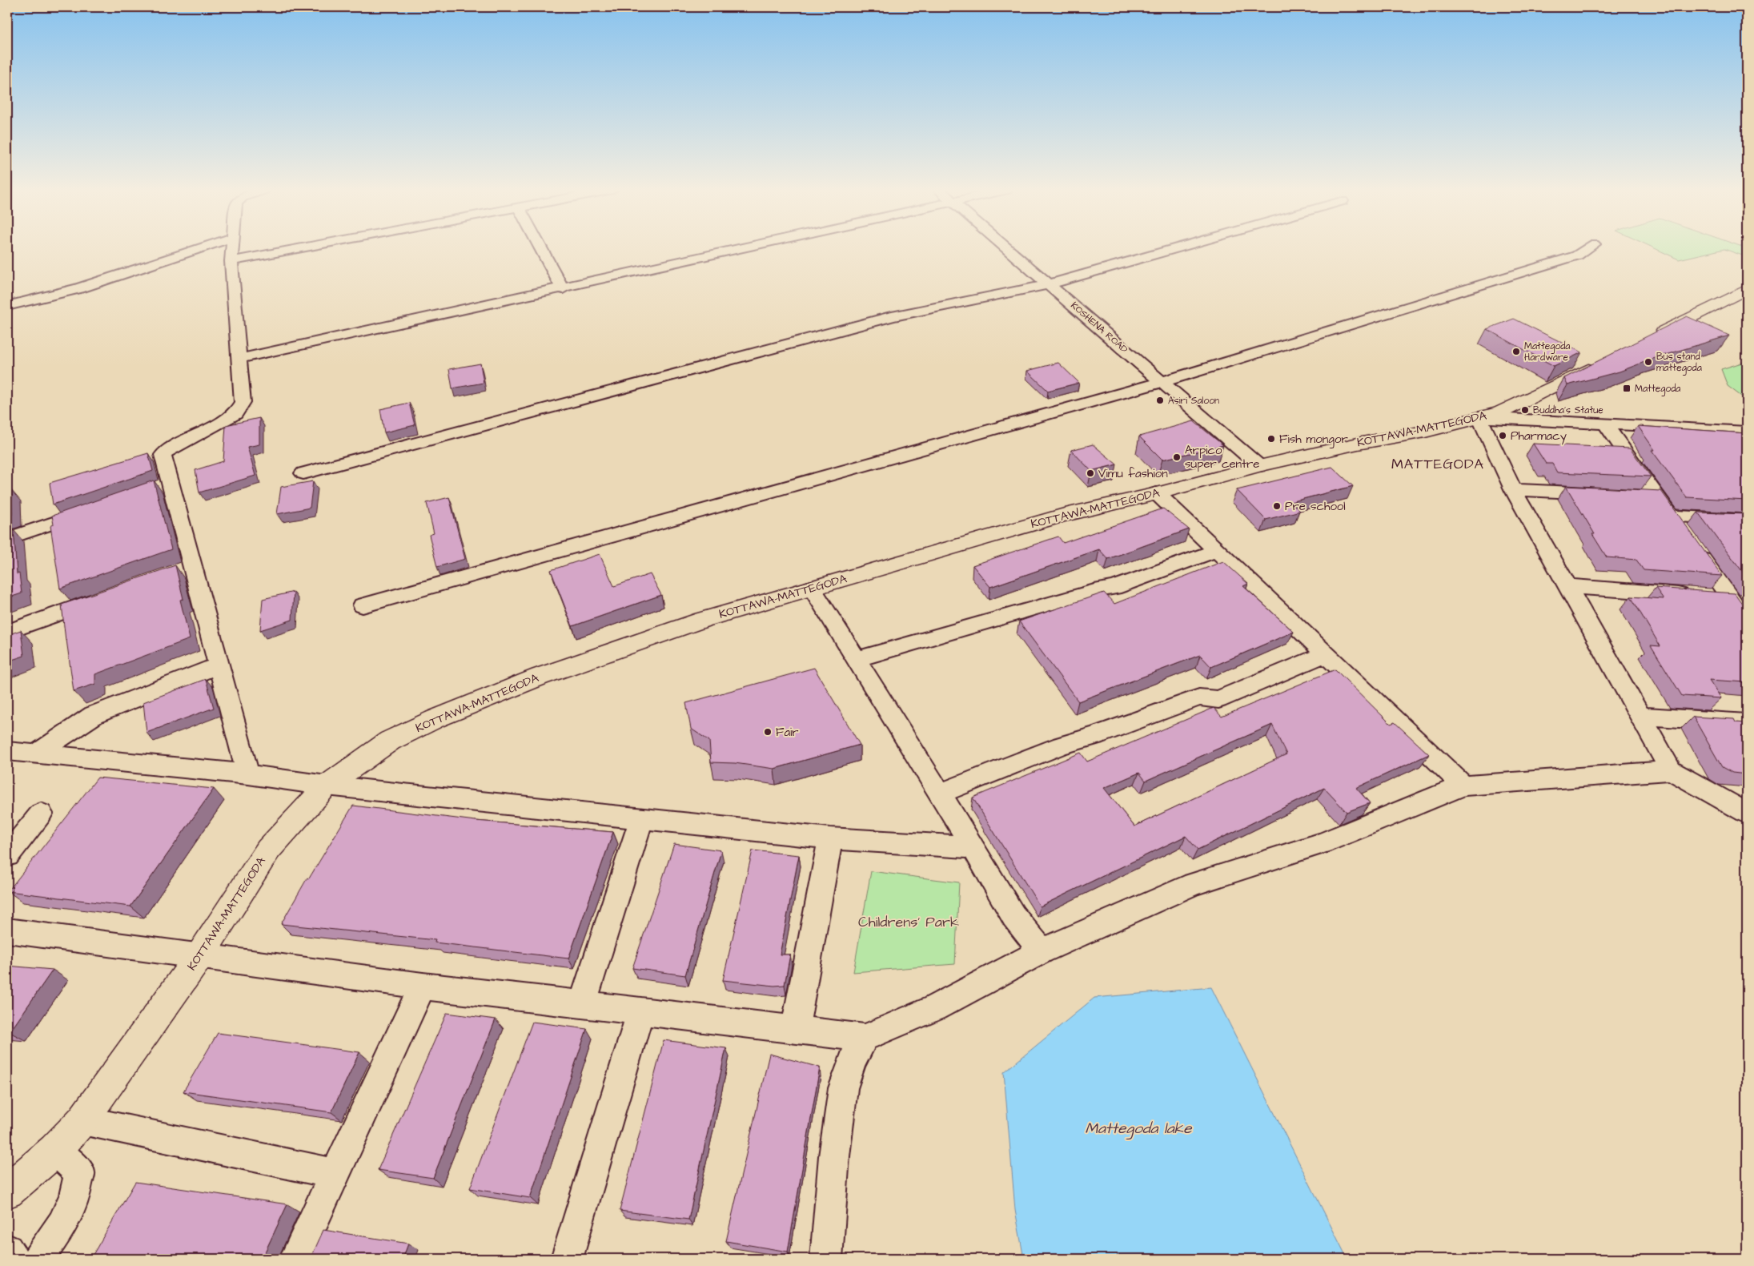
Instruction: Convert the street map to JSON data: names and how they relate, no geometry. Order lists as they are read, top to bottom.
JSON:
{
  "streets": {
    "main road": ["KOTTAWA-MATTEGODA"],
    "street": ["KOSHENA ROAD"]
  },
  "crossings": [
    ["KOSHENA ROAD", "KOTTAWA-MATTEGODA"]
  ],
  "districts": ["MATTEGODA"],
  "water": ["Mattegoda lake"],
  "parks": ["Childrens' Park"],
  "places": {
    "other": [
      "Mattegoda Hardware",
      "Bus stand mattegoda",
      "Asiri Saloon",
      "Buddha's Statue",
      "Pharmacy",
      "Fish mongor",
      "Arpico super centre",
      "Vimu fashion",
      "Pre school",
      "Fair"
    ],
    "transit": ["Mattegoda"]
  }
}
